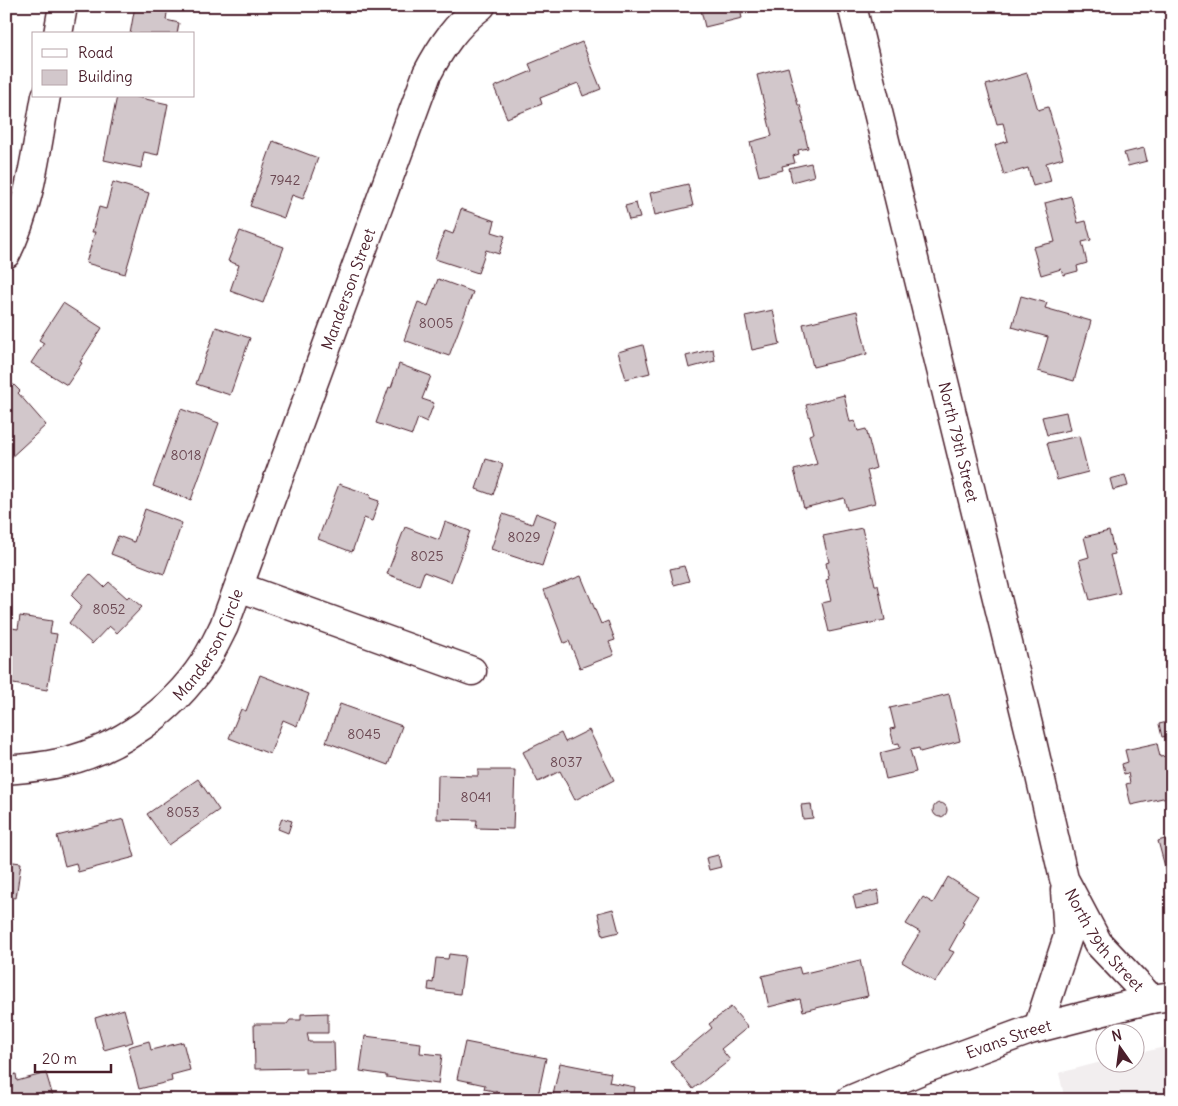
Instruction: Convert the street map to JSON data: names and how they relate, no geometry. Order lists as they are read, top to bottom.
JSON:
{
  "streets": {
    "street": [
      "Manderson Street",
      "North 79th Street",
      "Manderson Circle",
      "Evans Street"
    ]
  },
  "crossings": [
    ["Manderson Street", "Manderson Circle"],
    ["North 79th Street", "Evans Street"]
  ],
  "house_numbers": [
    "7942",
    "8005",
    "8018",
    "8029",
    "8025",
    "8052",
    "8045",
    "8037",
    "8041",
    "8053"
  ],
  "legend": ["Road", "Building"],
  "scale_bar": "20 m",
  "north": "top"
}
